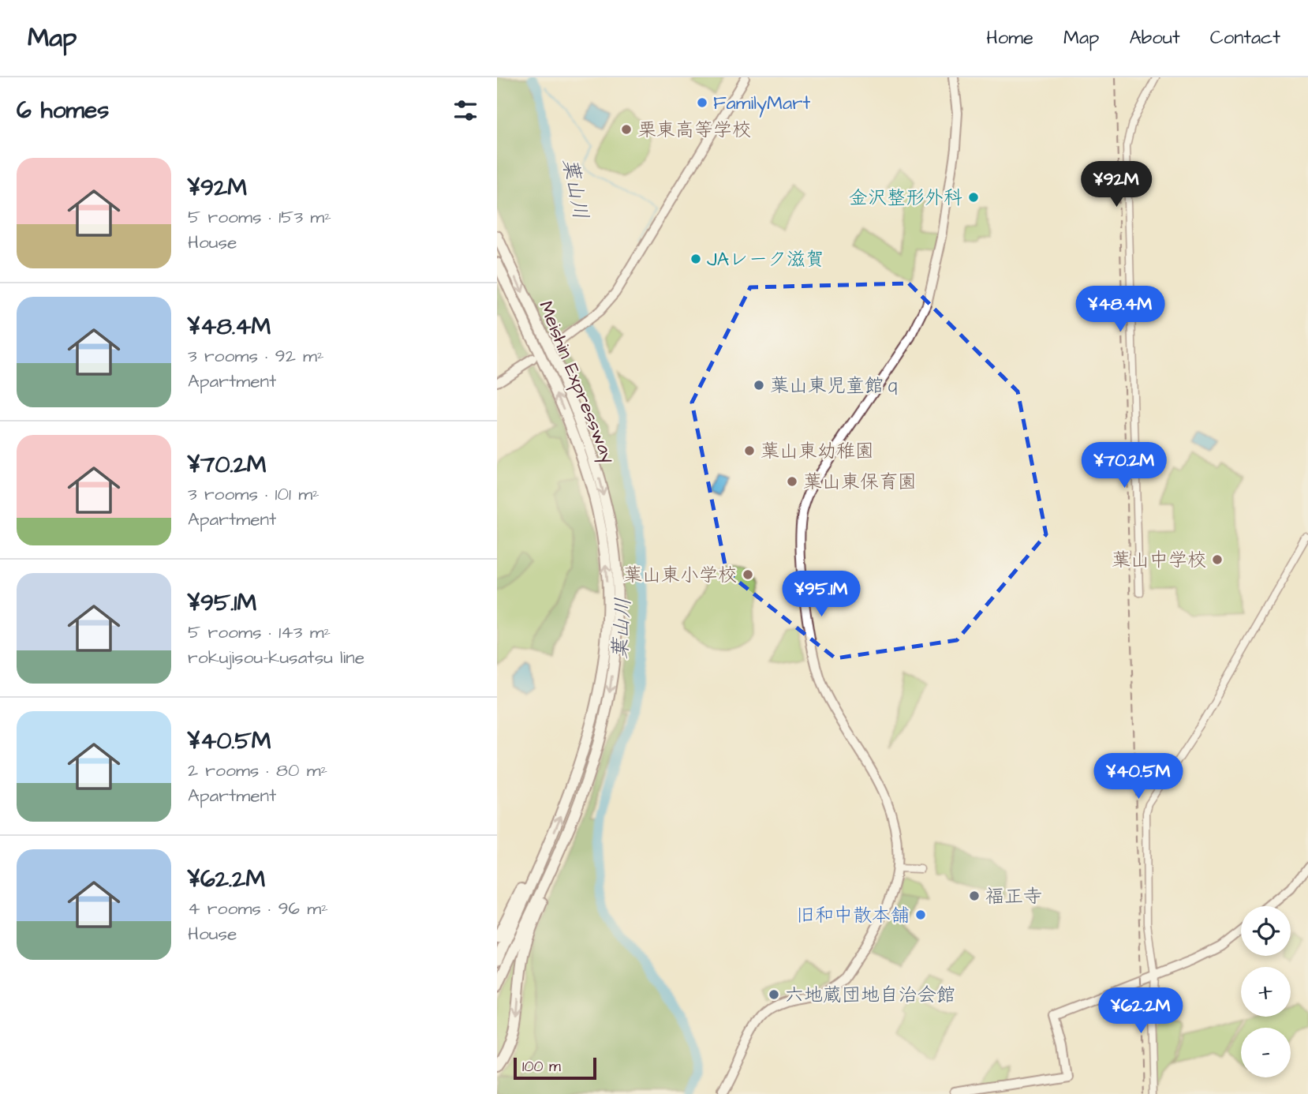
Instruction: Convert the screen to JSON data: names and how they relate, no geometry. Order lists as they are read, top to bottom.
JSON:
{
  "streets": {
    "highway": ["Meishin Expressway"]
  },
  "water": ["葉山川"],
  "places": [
    "FamilyMart",
    "栗東高等学校",
    "金沢整形外科",
    "JAレーク滋賀",
    "葉山東児童館ｑ",
    "葉山東幼稚園",
    "葉山東保育園",
    "葉山中学校",
    "葉山東小学校",
    "福正寺",
    "旧和中散本舗",
    "六地蔵団地自治会館"
  ],
  "scale_bar": "100 m",
  "page": {
    "header": "Map",
    "nav": [
      "Home",
      "Map",
      "About",
      "Contact"
    ],
    "heading": "6 homes",
    "list": [
      {
        "name": "¥92M",
        "note": "5 rooms · 153 m² · House"
      },
      {
        "name": "¥48.4M",
        "note": "3 rooms · 92 m² · Apartment"
      },
      {
        "name": "¥70.2M",
        "note": "3 rooms · 101 m² · Apartment"
      },
      {
        "name": "¥95.1M",
        "note": "5 rooms · 143 m² · rokujisou-kusatsu line"
      },
      {
        "name": "¥40.5M",
        "note": "2 rooms · 80 m² · Apartment"
      },
      {
        "name": "¥62.2M",
        "note": "4 rooms · 96 m² · House"
      }
    ],
    "price": [
      "¥92M",
      "¥48.4M",
      "¥70.2M",
      "¥95.1M",
      "¥40.5M",
      "¥62.2M"
    ],
    "map_buttons": ["+", "−"],
    "scale": "100 m"
  }
}
